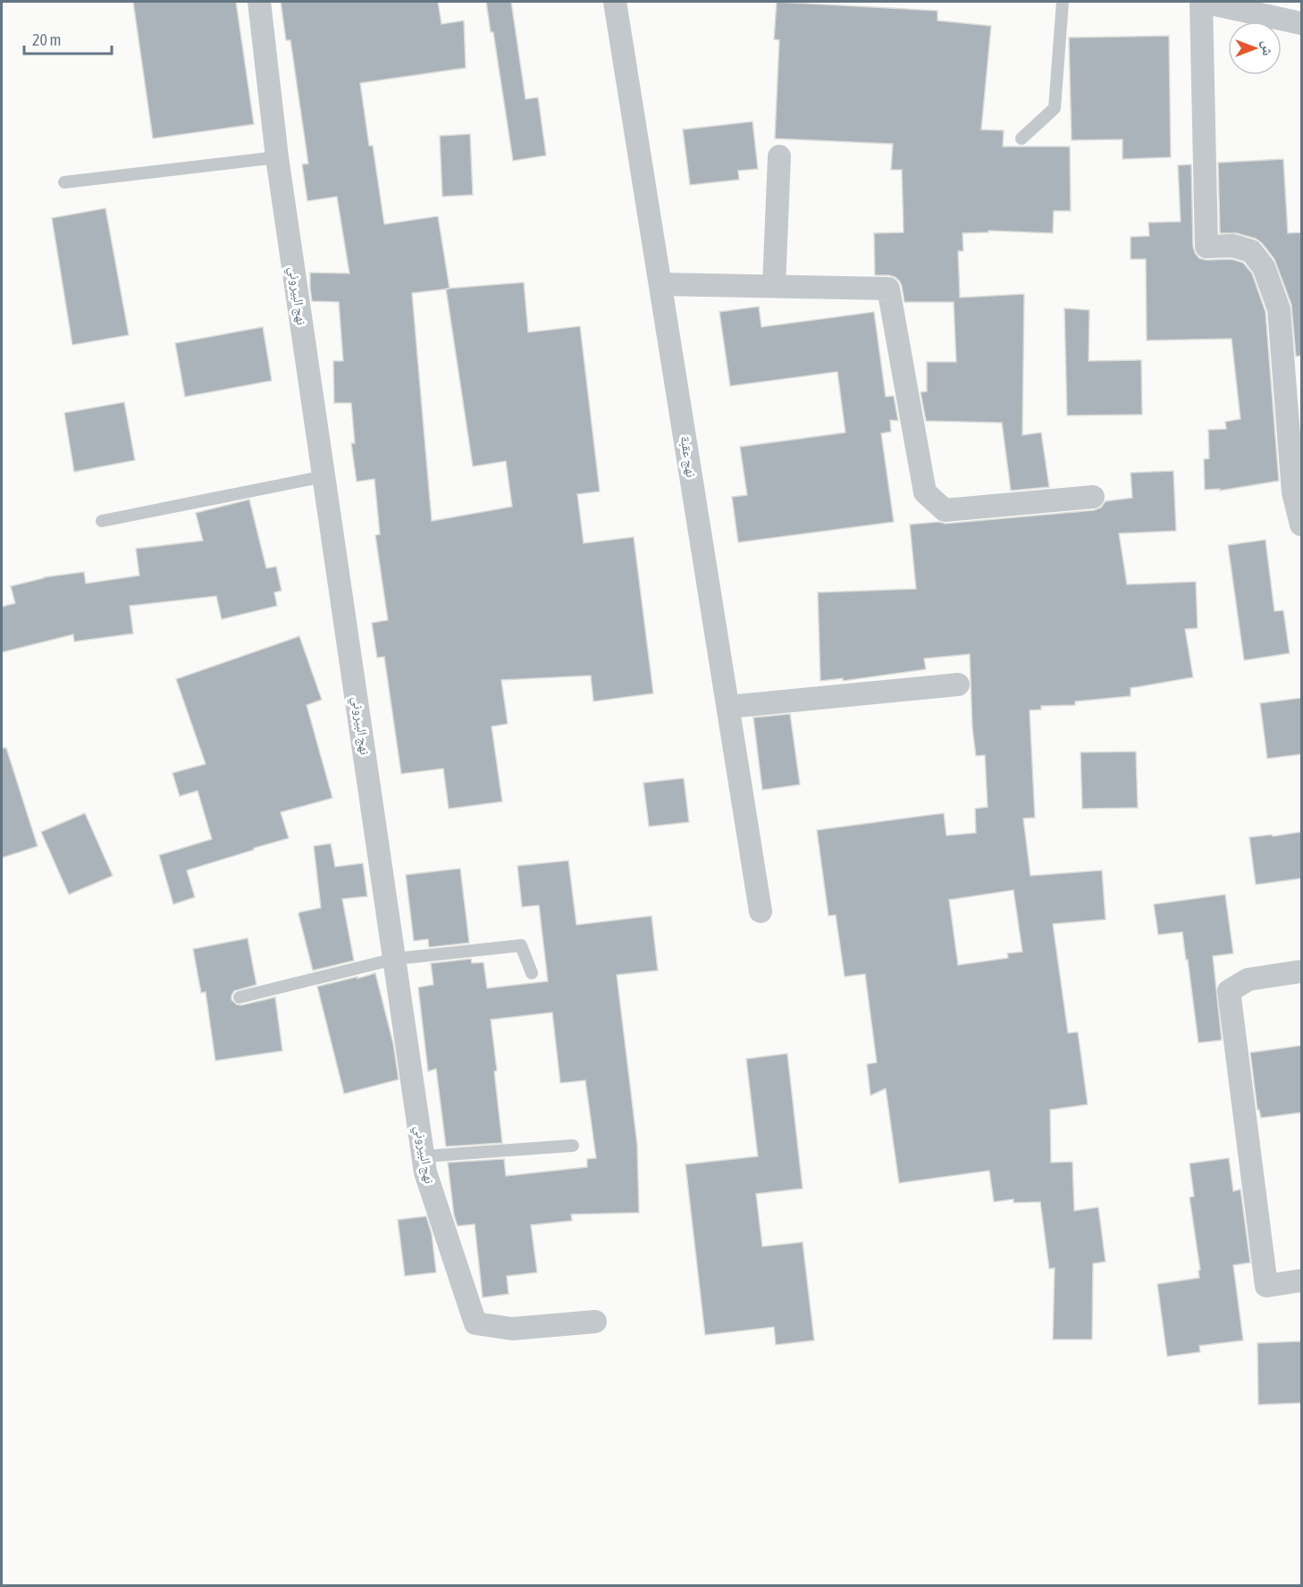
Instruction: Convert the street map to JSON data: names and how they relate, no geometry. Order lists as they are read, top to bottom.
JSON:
{
  "streets": {
    "street": ["نهج البيروني", "نهج عقبة"]
  },
  "scale_bar": "20 m",
  "north": "right"
}
